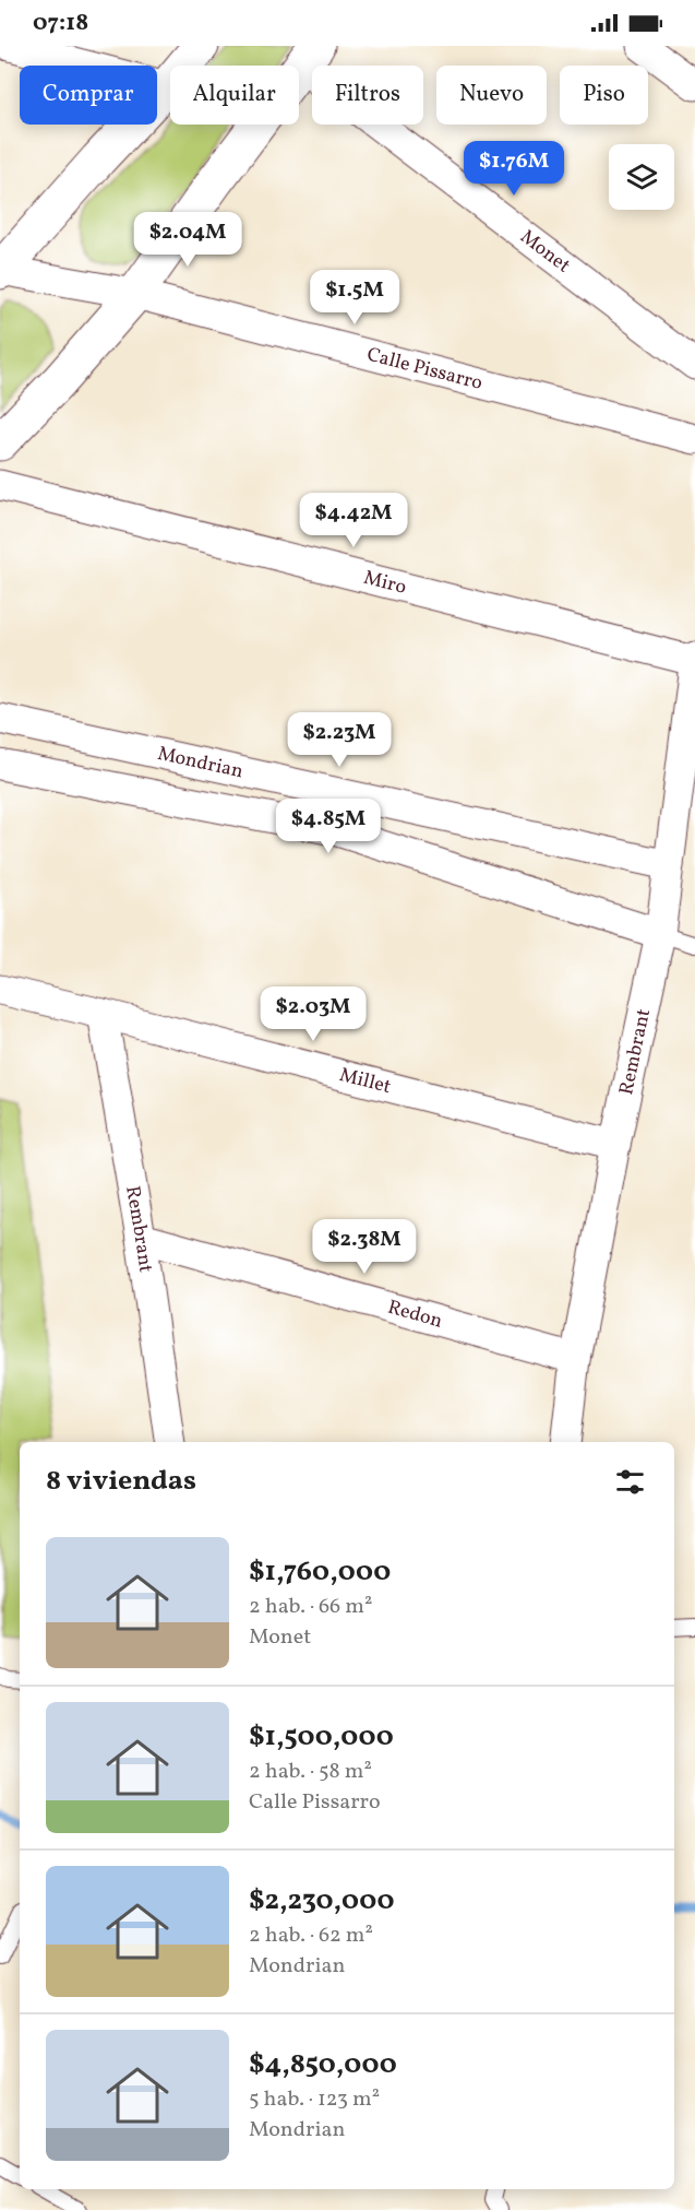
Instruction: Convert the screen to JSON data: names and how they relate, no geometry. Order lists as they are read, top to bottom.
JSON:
{
  "streets": {
    "street": [
      "Monet",
      "Calle Pissarro",
      "Miro",
      "Mondrian",
      "Rembrant",
      "Millet",
      "Redon"
    ]
  },
  "crossings": [
    ["Miro", "Rembrant"],
    ["Mondrian", "Rembrant"],
    ["Rembrant", "Millet"],
    ["Rembrant", "Redon"]
  ],
  "page": {
    "status": "07:18",
    "chip": [
      "Comprar",
      "Alquilar",
      "Filtros",
      "Nuevo",
      "Piso"
    ],
    "price": [
      "$1.76M",
      "$2.04M",
      "$1.5M",
      "$4.42M",
      "$2.23M",
      "$4.85M",
      "$2.03M",
      "$2.38M"
    ],
    "heading": "8 viviendas",
    "list": [
      {
        "name": "$1,760,000",
        "note": "2 hab. · 66 m² · Monet"
      },
      {
        "name": "$1,500,000",
        "note": "2 hab. · 58 m² · Calle Pissarro"
      },
      {
        "name": "$2,230,000",
        "note": "2 hab. · 62 m² · Mondrian"
      },
      {
        "name": "$4,850,000",
        "note": "5 hab. · 123 m² · Mondrian"
      }
    ]
  }
}
